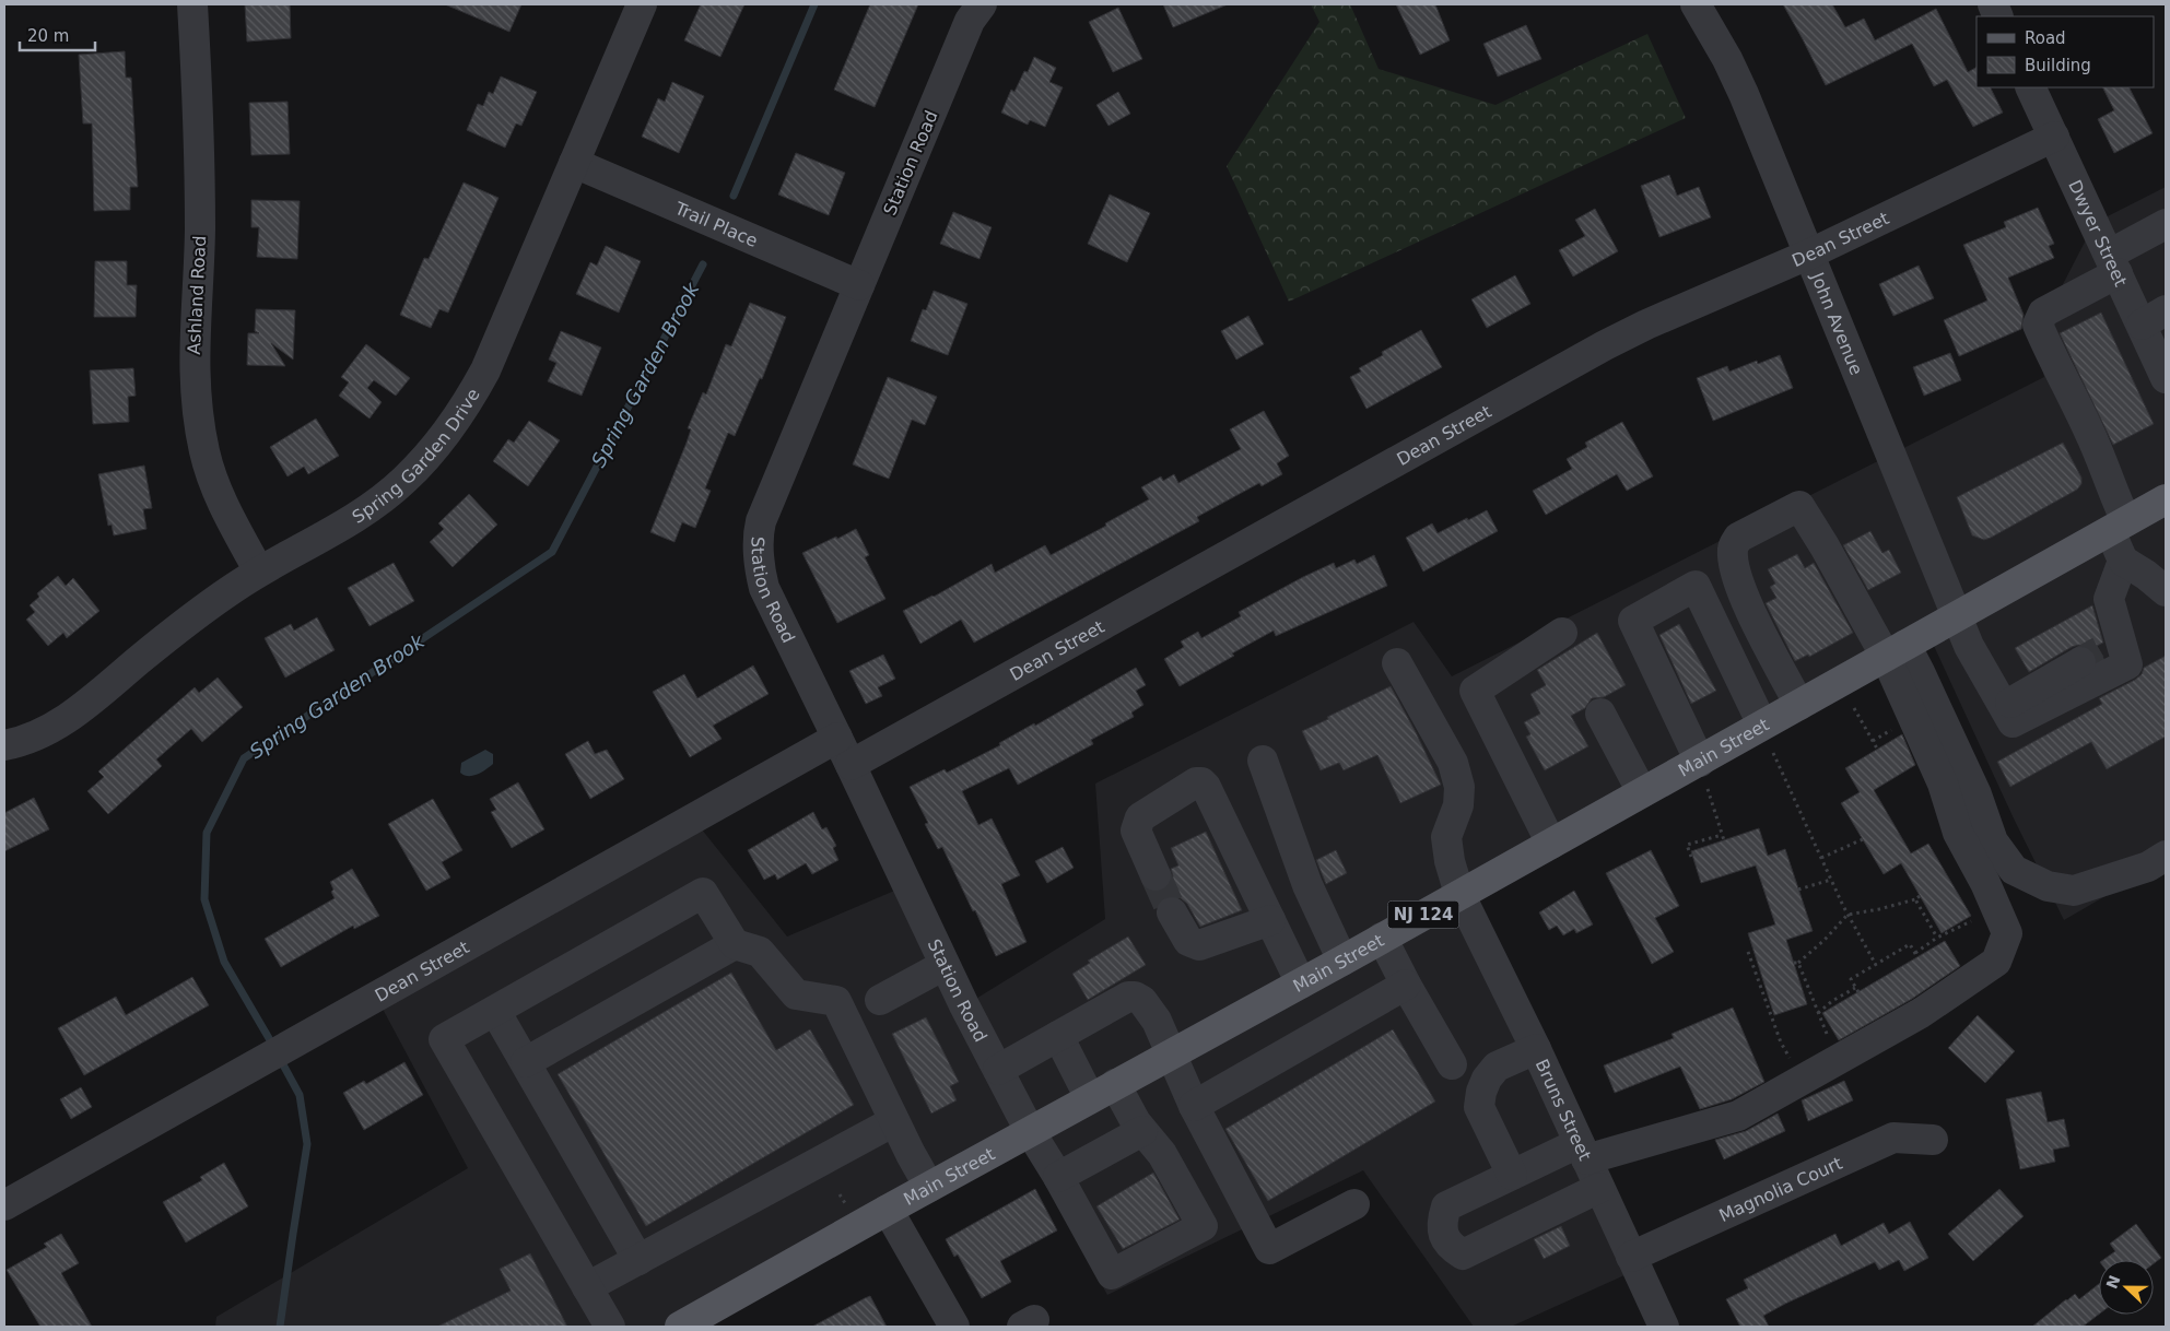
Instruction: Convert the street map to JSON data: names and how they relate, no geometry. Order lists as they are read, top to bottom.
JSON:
{
  "streets": {
    "main road": ["Main Street", "NJ 124"],
    "street": [
      "Station Road",
      "Trail Place",
      "Dwyer Street",
      "Dean Street",
      "Ashland Road",
      "John Avenue",
      "Spring Garden Drive",
      "Bruns Street",
      "Magnolia Court"
    ]
  },
  "crossings": [
    ["Station Road", "Trail Place"],
    ["Station Road", "Dean Street"],
    ["Station Road", "Main Street"],
    ["Trail Place", "Spring Garden Drive"],
    ["Dwyer Street", "Dean Street"],
    ["Dean Street", "John Avenue"],
    ["Ashland Road", "Spring Garden Drive"],
    ["John Avenue", "Main Street"],
    ["Main Street", "Bruns Street"],
    ["Bruns Street", "Magnolia Court"]
  ],
  "water": ["Spring Garden Brook"],
  "legend": ["Road", "Building"],
  "scale_bar": "20 m",
  "north": "left"
}
